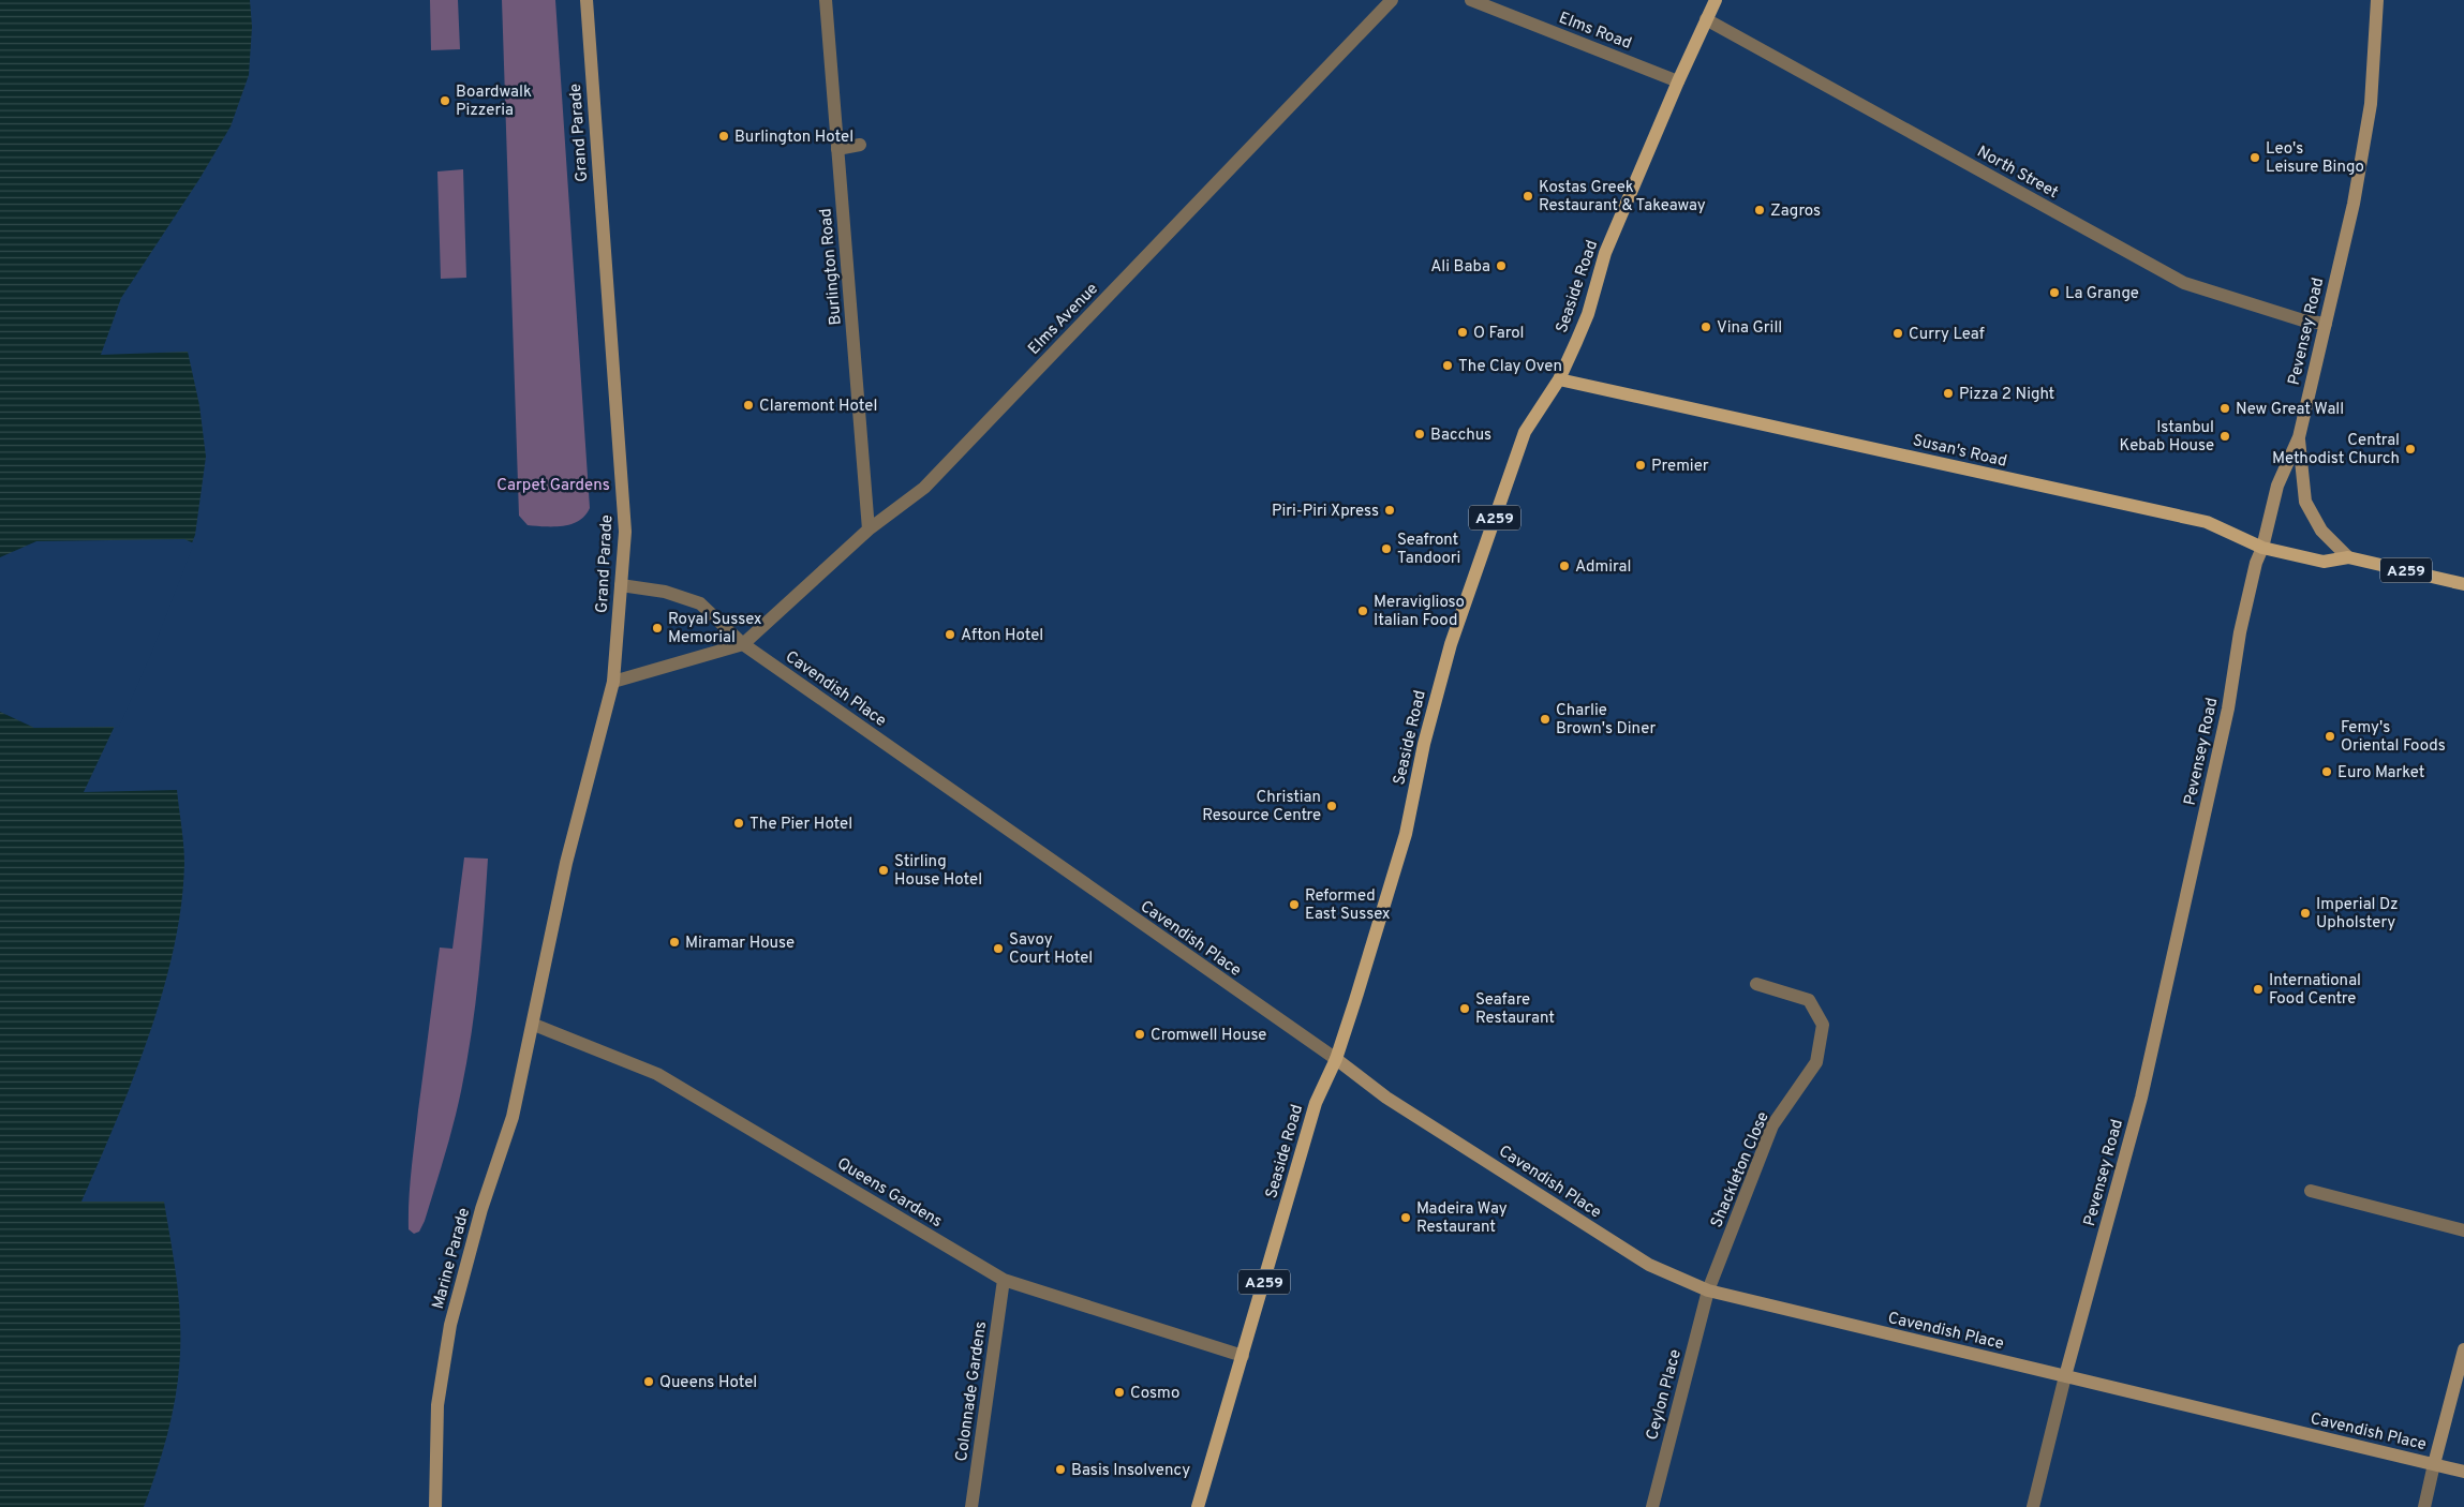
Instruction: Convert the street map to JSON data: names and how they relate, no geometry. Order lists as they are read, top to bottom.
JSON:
{
  "streets": {
    "main road": ["Seaside Road", "Susan's Road", "A259"],
    "street": [
      "Elms Road",
      "Grand Parade",
      "North Street",
      "Burlington Road",
      "Elms Avenue",
      "Pevensey Road",
      "Cavendish Place",
      "Shackleton Close",
      "Queens Gardens",
      "Marine Parade",
      "Colonnade Gardens",
      "Ceylon Place"
    ]
  },
  "crossings": [
    ["Elms Road", "Seaside Road"],
    ["Grand Parade", "Cavendish Place"],
    ["Grand Parade", "Queens Gardens"],
    ["Grand Parade", "Marine Parade"],
    ["North Street", "Seaside Road"],
    ["North Street", "Pevensey Road"],
    ["Burlington Road", "Elms Avenue"],
    ["Seaside Road", "Susan's Road"],
    ["Seaside Road", "Cavendish Place"],
    ["Seaside Road", "Queens Gardens"],
    ["Elms Avenue", "Cavendish Place"],
    ["Pevensey Road", "Susan's Road"],
    ["Pevensey Road", "Cavendish Place"],
    ["Cavendish Place", "Shackleton Close"],
    ["Cavendish Place", "Ceylon Place"],
    ["Shackleton Close", "Ceylon Place"],
    ["Queens Gardens", "Marine Parade"],
    ["Queens Gardens", "Colonnade Gardens"]
  ],
  "parks": ["Carpet Gardens"],
  "places": [
    "Boardwalk Pizzeria",
    "Burlington Hotel",
    "Leo's Leisure Bingo",
    "Kostas Greek Restaurant & Takeaway",
    "Zagros",
    "Ali Baba",
    "La Grange",
    "Vina Grill",
    "O Farol",
    "Curry Leaf",
    "The Clay Oven",
    "Pizza 2 Night",
    "Claremont Hotel",
    "New Great Wall",
    "Bacchus",
    "Istanbul Kebab House",
    "Central Methodist Church",
    "Premier",
    "Piri-Piri Xpress",
    "Seafront Tandoori",
    "Admiral",
    "Meraviglioso Italian Food",
    "Royal Sussex Memorial",
    "Afton Hotel",
    "Charlie Brown's Diner",
    "Femy's Oriental Foods",
    "Euro Market",
    "Christian Resource Centre",
    "The Pier Hotel",
    "Stirling House Hotel",
    "Reformed East Sussex",
    "Imperial Dz Upholstery",
    "Miramar House",
    "Savoy Court Hotel",
    "International Food Centre",
    "Seafare Restaurant",
    "Cromwell House",
    "Madeira Way Restaurant",
    "Queens Hotel",
    "Cosmo",
    "Basis Insolvency"
  ]
}
